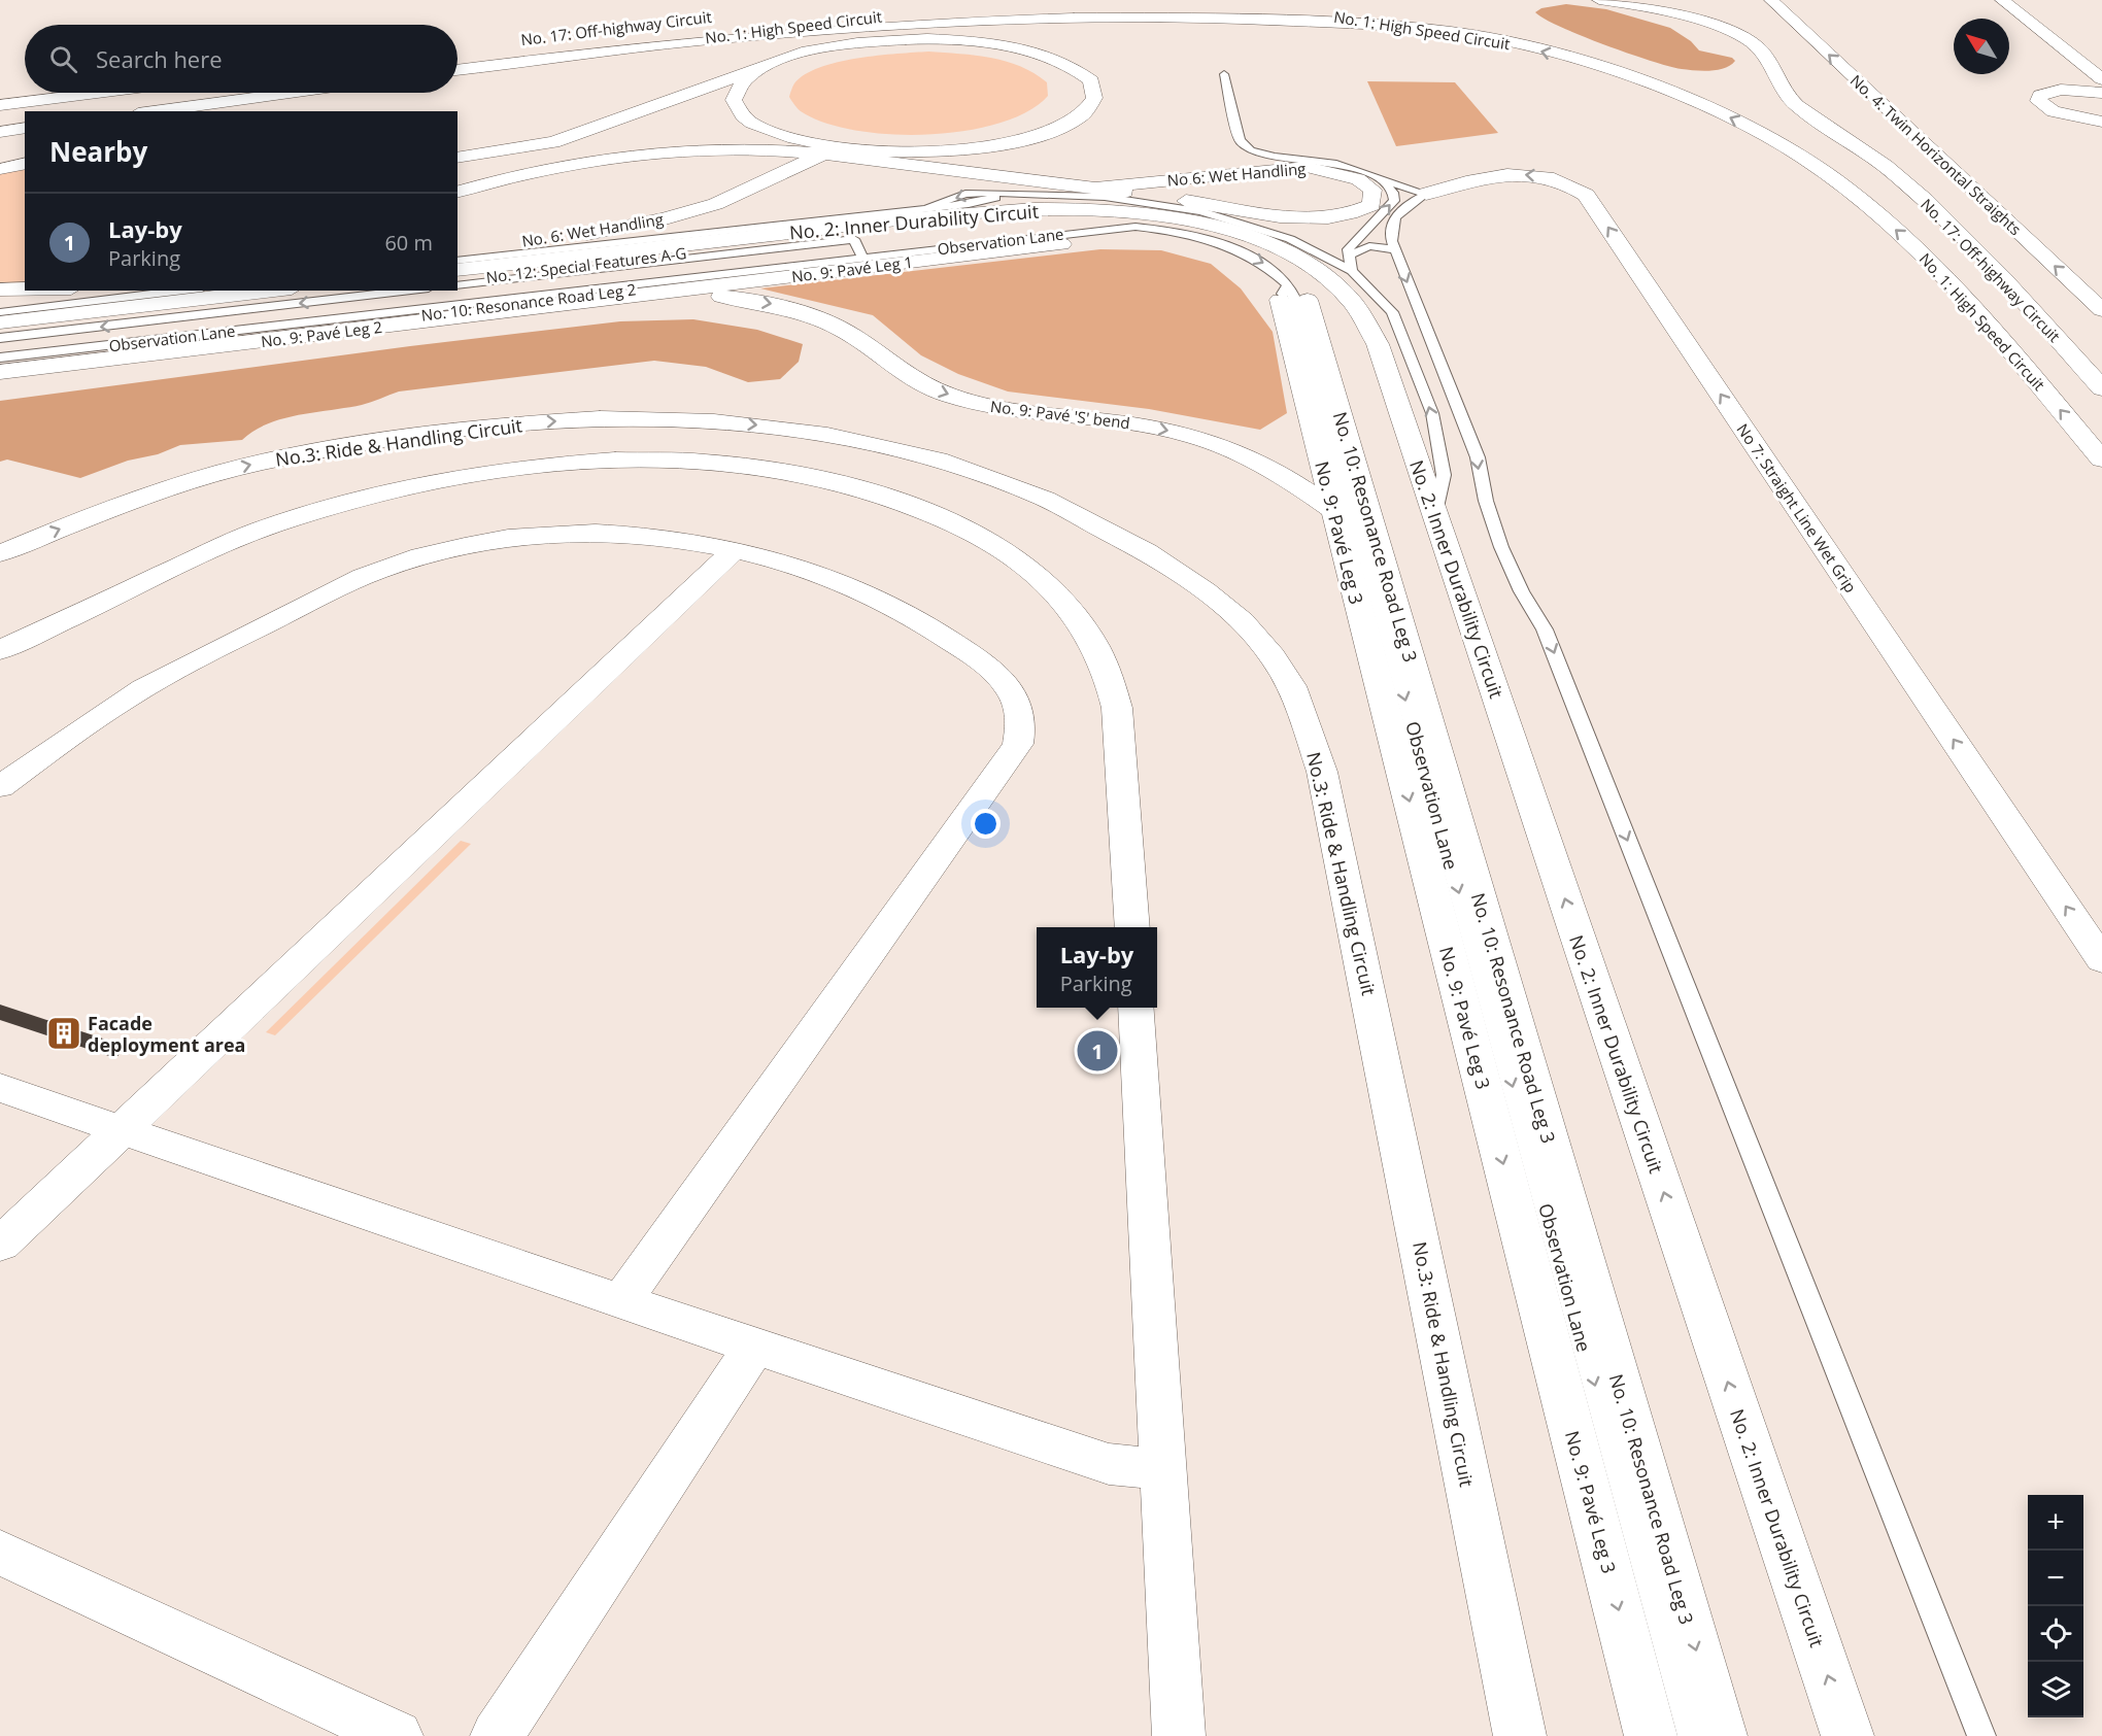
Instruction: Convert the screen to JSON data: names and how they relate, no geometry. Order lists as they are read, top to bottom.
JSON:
{
  "streets": {
    "street": [
      "No. 1: High Speed Circuit",
      "No. 17: Off-highway Circuit",
      "No. 4: Twin Horizontal Straights",
      "No 6: Wet Handling",
      "No. 2: Inner Durability Circuit",
      "No. 6: Wet Handling",
      "No. 9: Pavé Leg 1",
      "No. 10: Resonance Road Leg 2",
      "No. 9: Pavé Leg 2",
      "No. 9: Pavé 'S' bend",
      "No.3: Ride & Handling Circuit",
      "No 7: Straight Line Wet Grip",
      "No. 9: Pavé Leg 3",
      "No. 10: Resonance Road Leg 3"
    ],
    "lane": ["Observation Lane", "No. 12: Special Features A-G"]
  },
  "crossings": [
    ["No 6: Wet Handling", "No. 6: Wet Handling"],
    ["Observation Lane", "No. 12: Special Features A-G"],
    ["Observation Lane", "No. 9: Pavé Leg 3"],
    ["Observation Lane", "No. 10: Resonance Road Leg 3"],
    ["No. 9: Pavé Leg 1", "No. 10: Resonance Road Leg 2"],
    ["No. 9: Pavé Leg 1", "No. 9: Pavé Leg 2"],
    ["No. 9: Pavé Leg 1", "No. 9: Pavé 'S' bend"],
    ["No. 9: Pavé Leg 2", "No. 9: Pavé 'S' bend"],
    ["No. 9: Pavé 'S' bend", "No. 9: Pavé Leg 3"],
    ["No. 9: Pavé Leg 3", "No. 10: Resonance Road Leg 3"]
  ],
  "one_way": [
    "No. 1: High Speed Circuit",
    "No. 4: Twin Horizontal Straights",
    "No. 2: Inner Durability Circuit",
    "No. 9: Pavé 'S' bend",
    "No 7: Straight Line Wet Grip",
    "No. 9: Pavé Leg 3",
    "No. 10: Resonance Road Leg 3"
  ],
  "places": {
    "building": ["Facade deployment area"]
  },
  "north": "top left",
  "page": {
    "search": "Search here",
    "heading": "Nearby",
    "list": [
      {
        "mark": "1",
        "name": "Lay-by",
        "note": "Parking",
        "value": "60 m"
      }
    ],
    "popup": ["Lay-by", "Parking"],
    "pins": "1",
    "map_buttons": ["+", "−"]
  }
}
